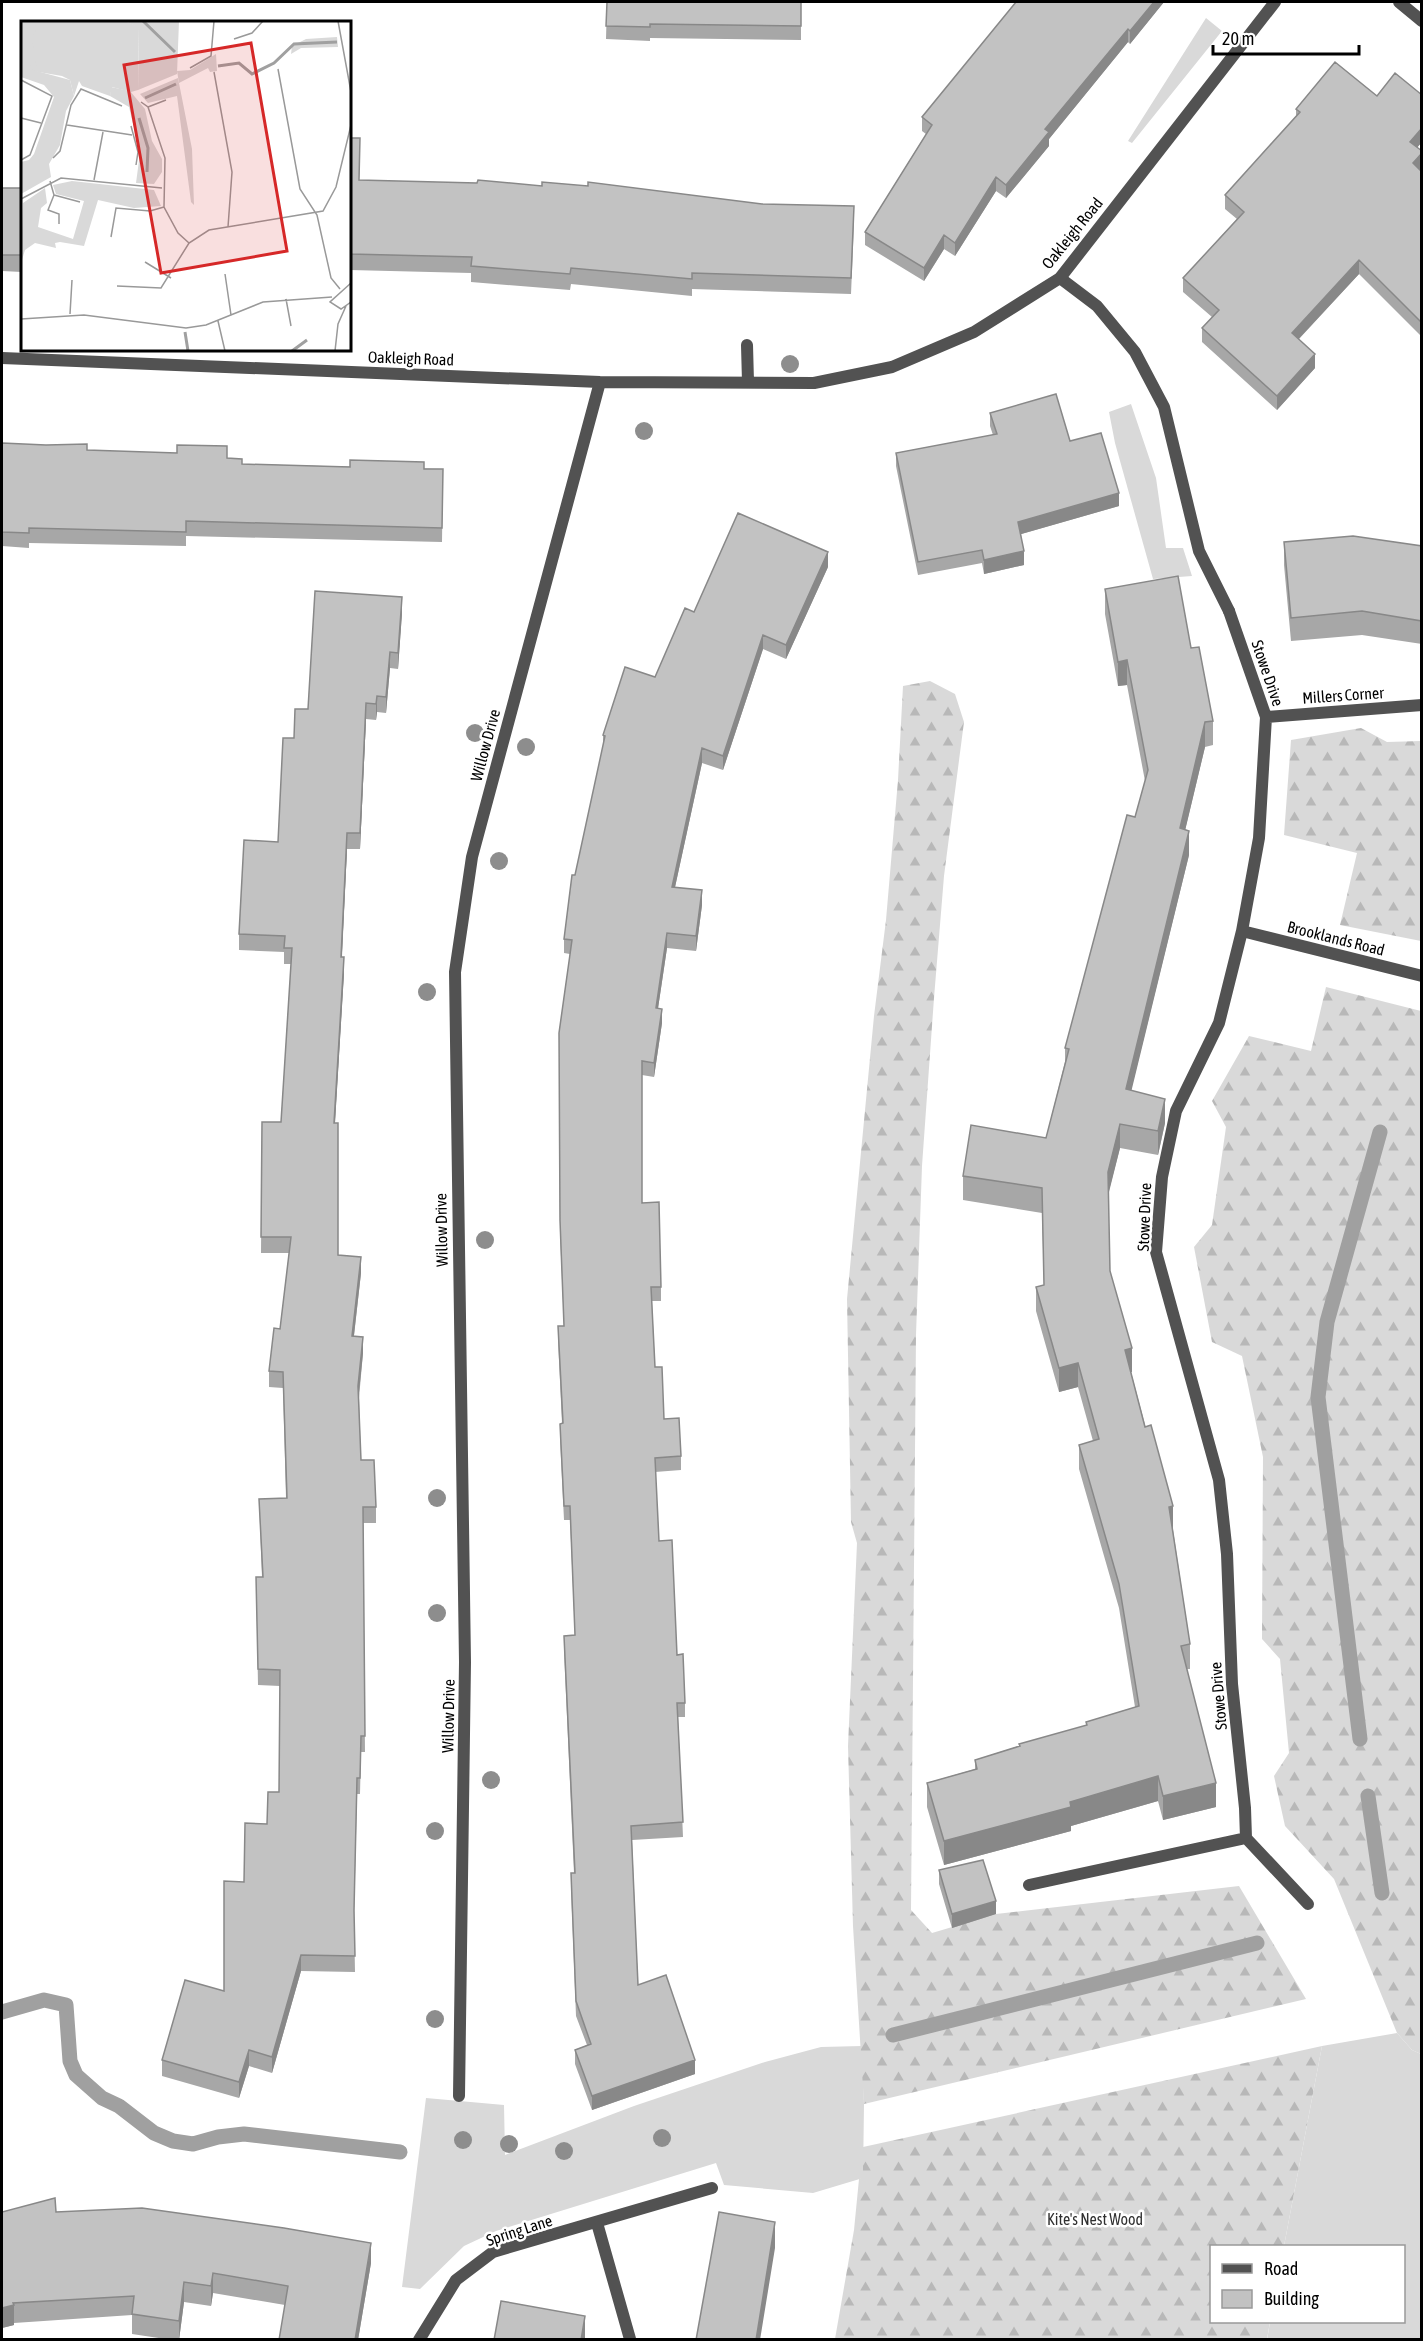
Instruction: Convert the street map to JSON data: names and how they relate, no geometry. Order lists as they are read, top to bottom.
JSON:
{
  "streets": {
    "street": [
      "Oakleigh Road",
      "Stowe Drive",
      "Millers Corner",
      "Willow Drive",
      "Brooklands Road",
      "Spring Lane"
    ]
  },
  "crossings": [
    ["Oakleigh Road", "Stowe Drive"],
    ["Oakleigh Road", "Willow Drive"],
    ["Stowe Drive", "Millers Corner"],
    ["Stowe Drive", "Brooklands Road"]
  ],
  "parks": ["Kite's Nest Wood"],
  "legend": ["Road", "Building"],
  "scale_bar": "20 m"
}
